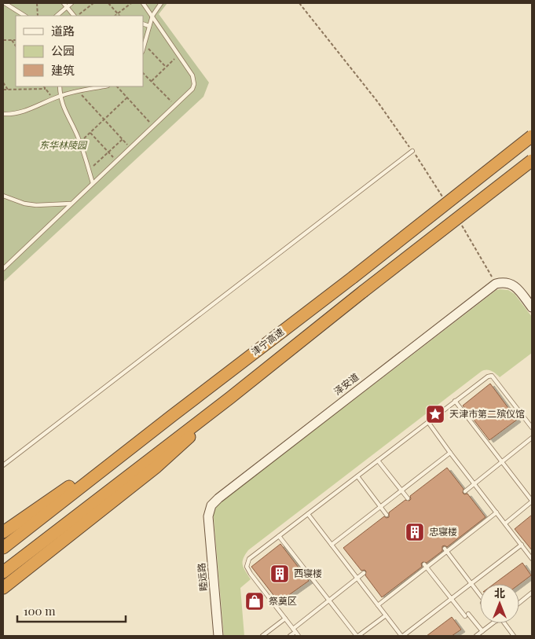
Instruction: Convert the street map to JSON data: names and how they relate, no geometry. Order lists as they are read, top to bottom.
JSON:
{
  "streets": {
    "highway": ["津宁高速"],
    "street": ["泽安道", "睦远路"]
  },
  "crossings": [
    ["泽安道", "睦远路"]
  ],
  "parks": ["东华林陵园"],
  "places": {
    "place": ["天津市第二殡仪馆"],
    "building": ["忠寝楼", "西寝楼"],
    "shop": ["祭奠区"]
  },
  "legend": ["道路", "公园", "建筑"],
  "scale_bar": "100 m",
  "north": "top"
}
